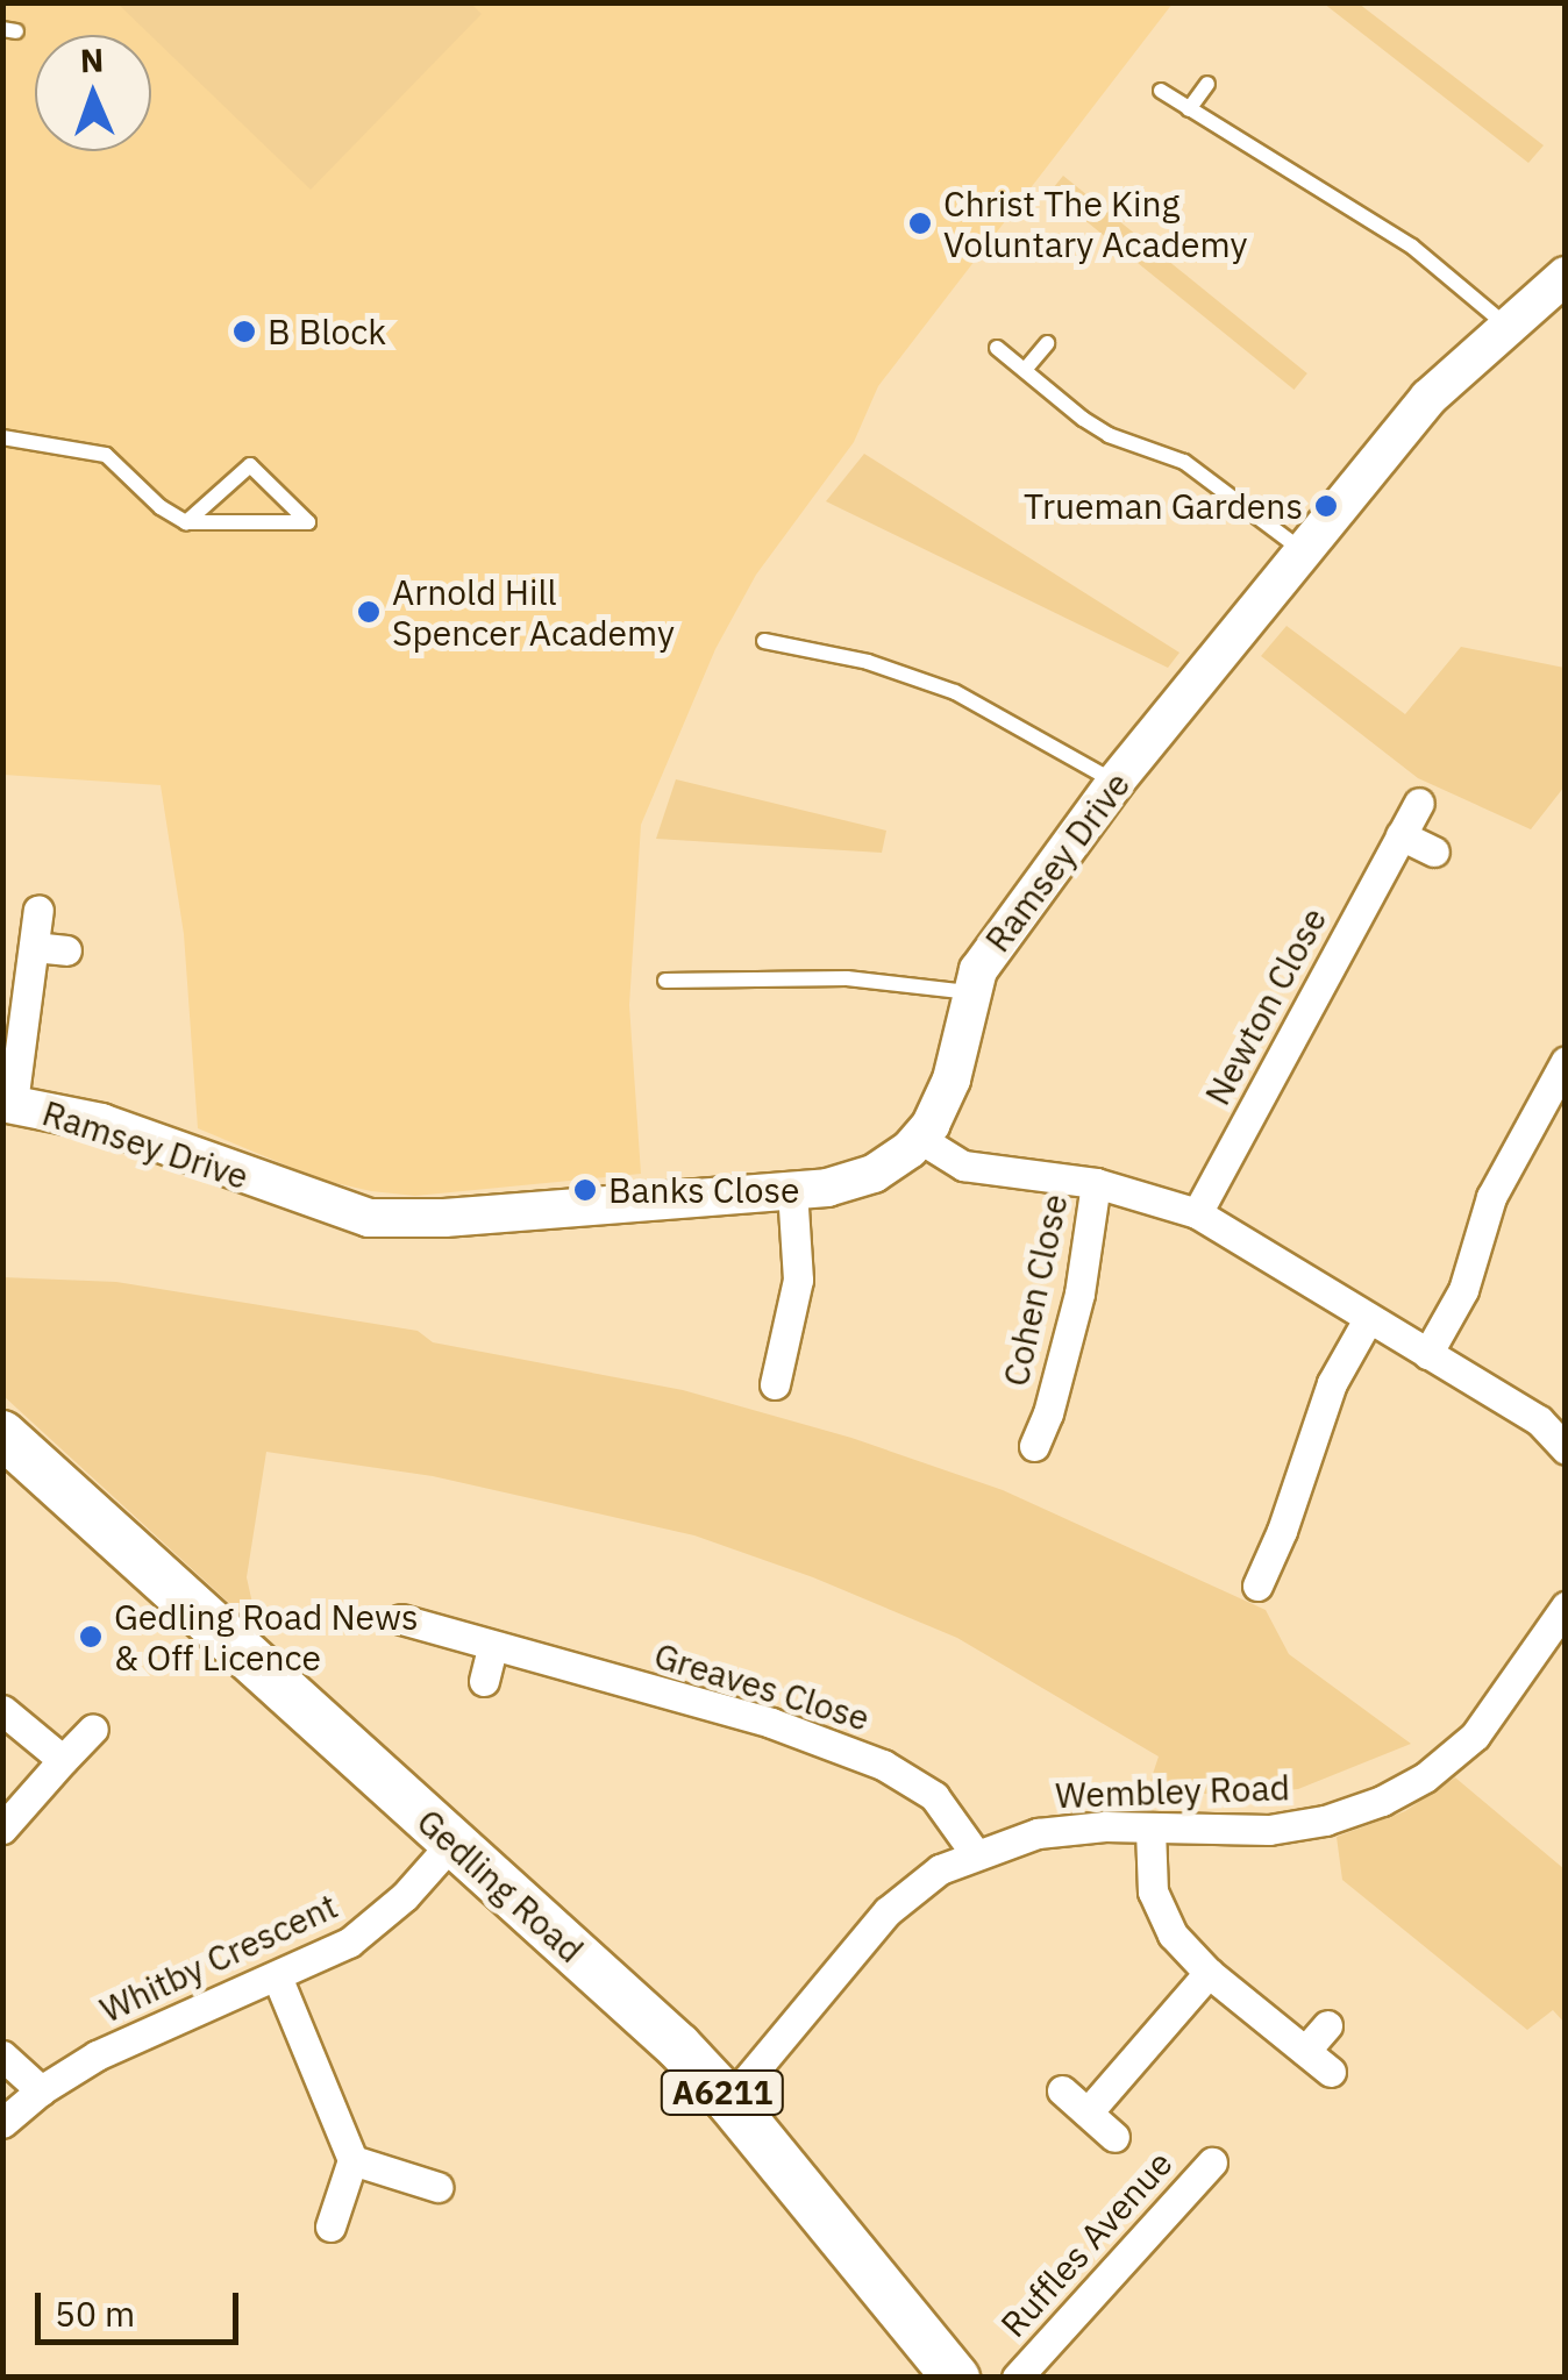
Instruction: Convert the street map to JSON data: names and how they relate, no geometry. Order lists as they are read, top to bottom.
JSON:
{
  "streets": {
    "main road": ["Gedling Road", "A6211"],
    "street": [
      "Ramsey Drive",
      "Newton Close",
      "Cohen Close",
      "Greaves Close",
      "Wembley Road",
      "Whitby Crescent",
      "Ruffles Avenue"
    ]
  },
  "crossings": [
    ["Greaves Close", "Wembley Road"],
    ["Wembley Road", "Gedling Road"],
    ["Gedling Road", "Whitby Crescent"]
  ],
  "places": [
    "Christ The King Voluntary Academy",
    "B Block",
    "Trueman Gardens",
    "Arnold Hill Spencer Academy",
    "Banks Close",
    "Gedling Road News & Off Licence"
  ],
  "scale_bar": "50 m",
  "north": "top"
}
